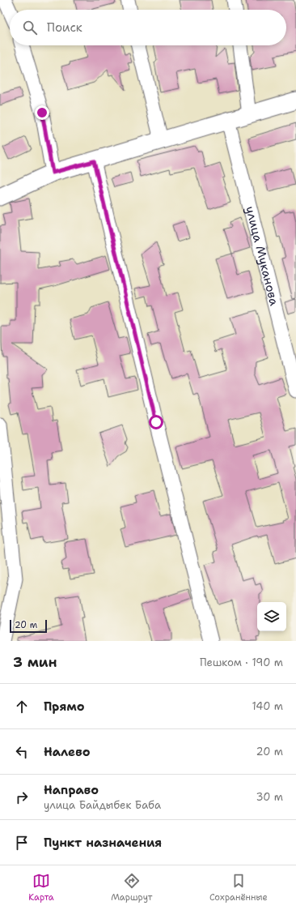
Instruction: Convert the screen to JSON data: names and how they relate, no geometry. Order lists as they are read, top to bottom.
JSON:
{
  "streets": {
    "street": ["улица Муканова"]
  },
  "scale_bar": "20 m",
  "page": {
    "search": "Поиск",
    "scale": "20 m",
    "heading": ["3 мин", "Пешком · 190 m"],
    "list": [
      ["Прямо", "140 m"],
      ["Налево", "20 m"],
      ["Направо", "улица Байдыбек Баба", "30 m"],
      "Пункт назначения"
    ],
    "nav": ["Карта", "Маршрут", "Сохранённые"]
  }
}
